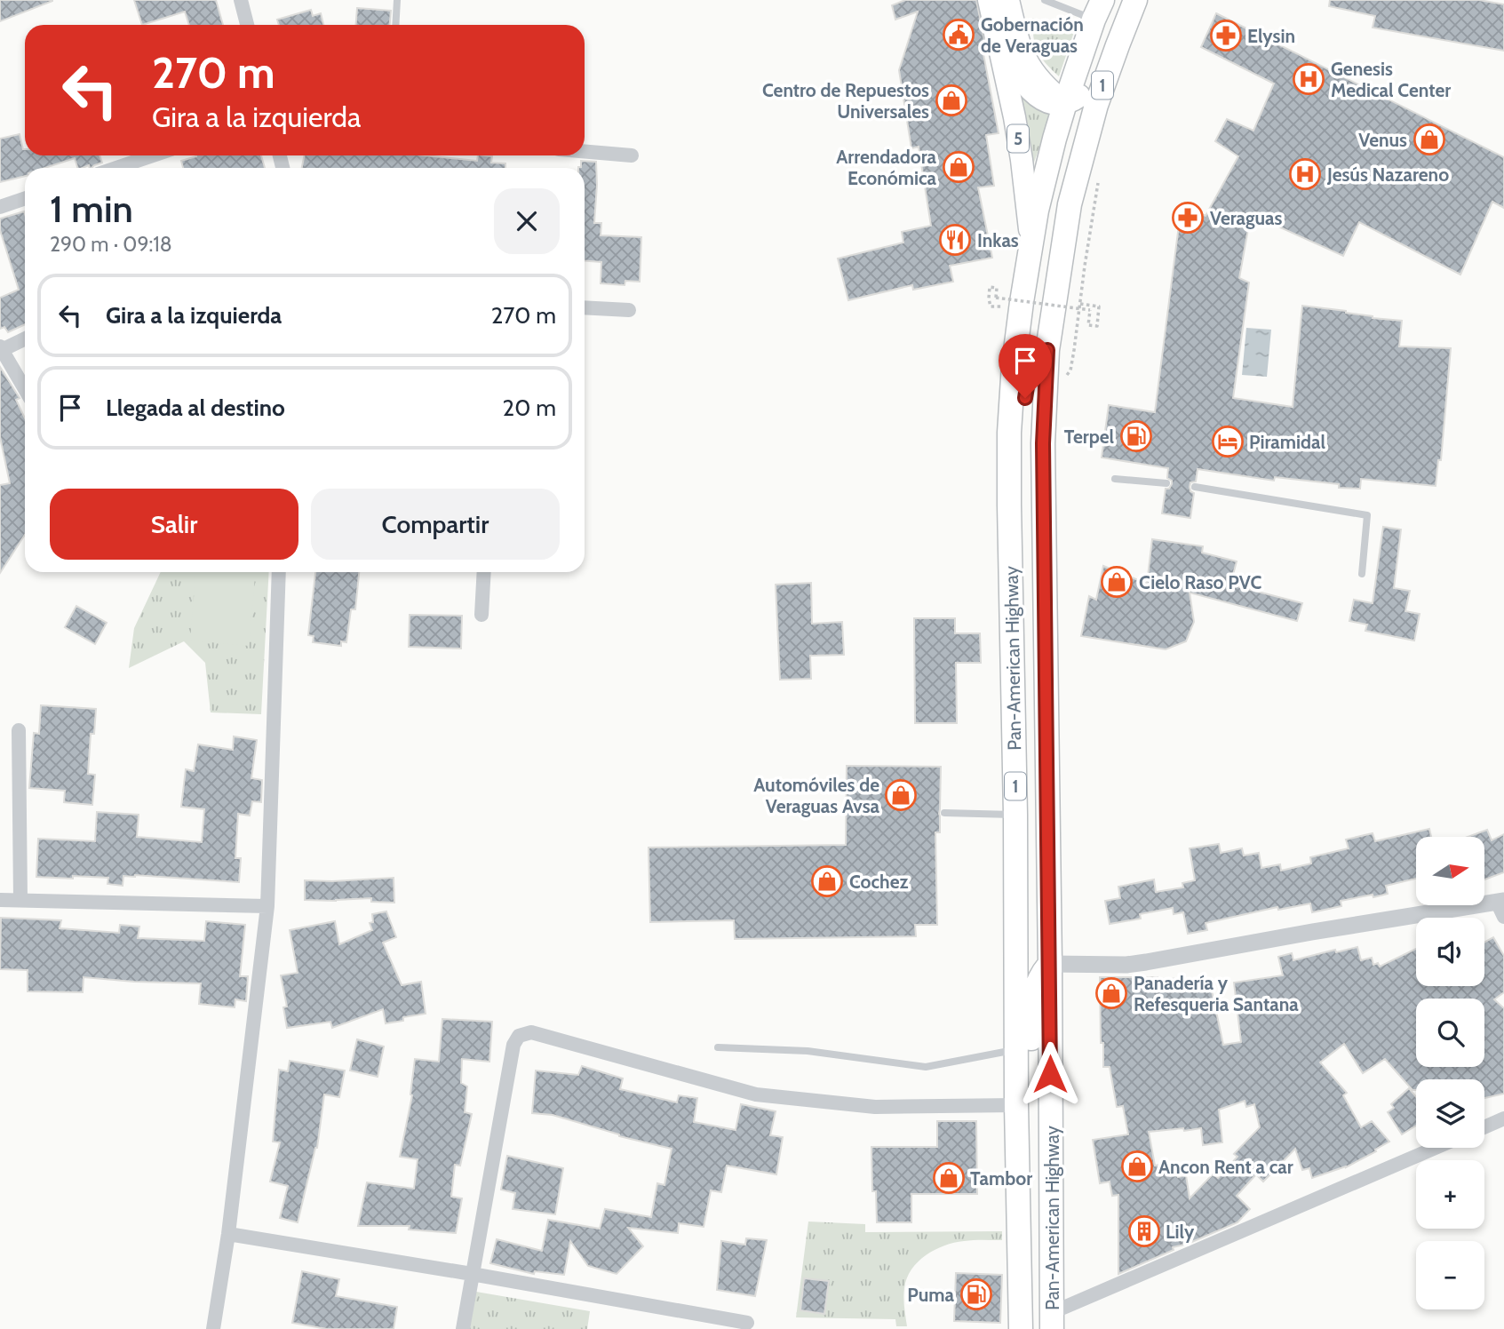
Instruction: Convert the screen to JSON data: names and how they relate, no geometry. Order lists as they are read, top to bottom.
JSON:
{
  "streets": {
    "highway": ["1", "Pan-American Highway"],
    "main road": ["5"]
  },
  "crossings": [
    ["5", "Pan-American Highway"]
  ],
  "places": {
    "public building": ["Gobernación de Veraguas"],
    "pharmacy": ["Elysin", "Veraguas"],
    "hospital": ["Genesis Medical Center", "Jesús Nazareno"],
    "shop": [
      "Centro de Repuestos Universales",
      "Venus",
      "Arrendadora Económica",
      "Cielo Raso PVC",
      "Automóviles de Veraguas Avsa",
      "Cochez",
      "Panadería y Refesqueria Santana",
      "Ancon Rent a car",
      "Tambor"
    ],
    "restaurant": ["Inkas"],
    "fuel station": ["Terpel", "Puma"],
    "hotel": ["Piramidal"],
    "building": ["Lily"]
  },
  "north": "right",
  "page": {
    "turn": ["270 m", "Gira a la izquierda"],
    "heading": ["1 min", "290 m · 09:18"],
    "list": [
      {
        "name": "Gira a la izquierda",
        "value": "270 m"
      },
      {
        "name": "Llegada al destino",
        "value": "20 m"
      }
    ],
    "buttons": ["Salir", "Compartir"],
    "map_buttons": ["+", "−"]
  }
}
